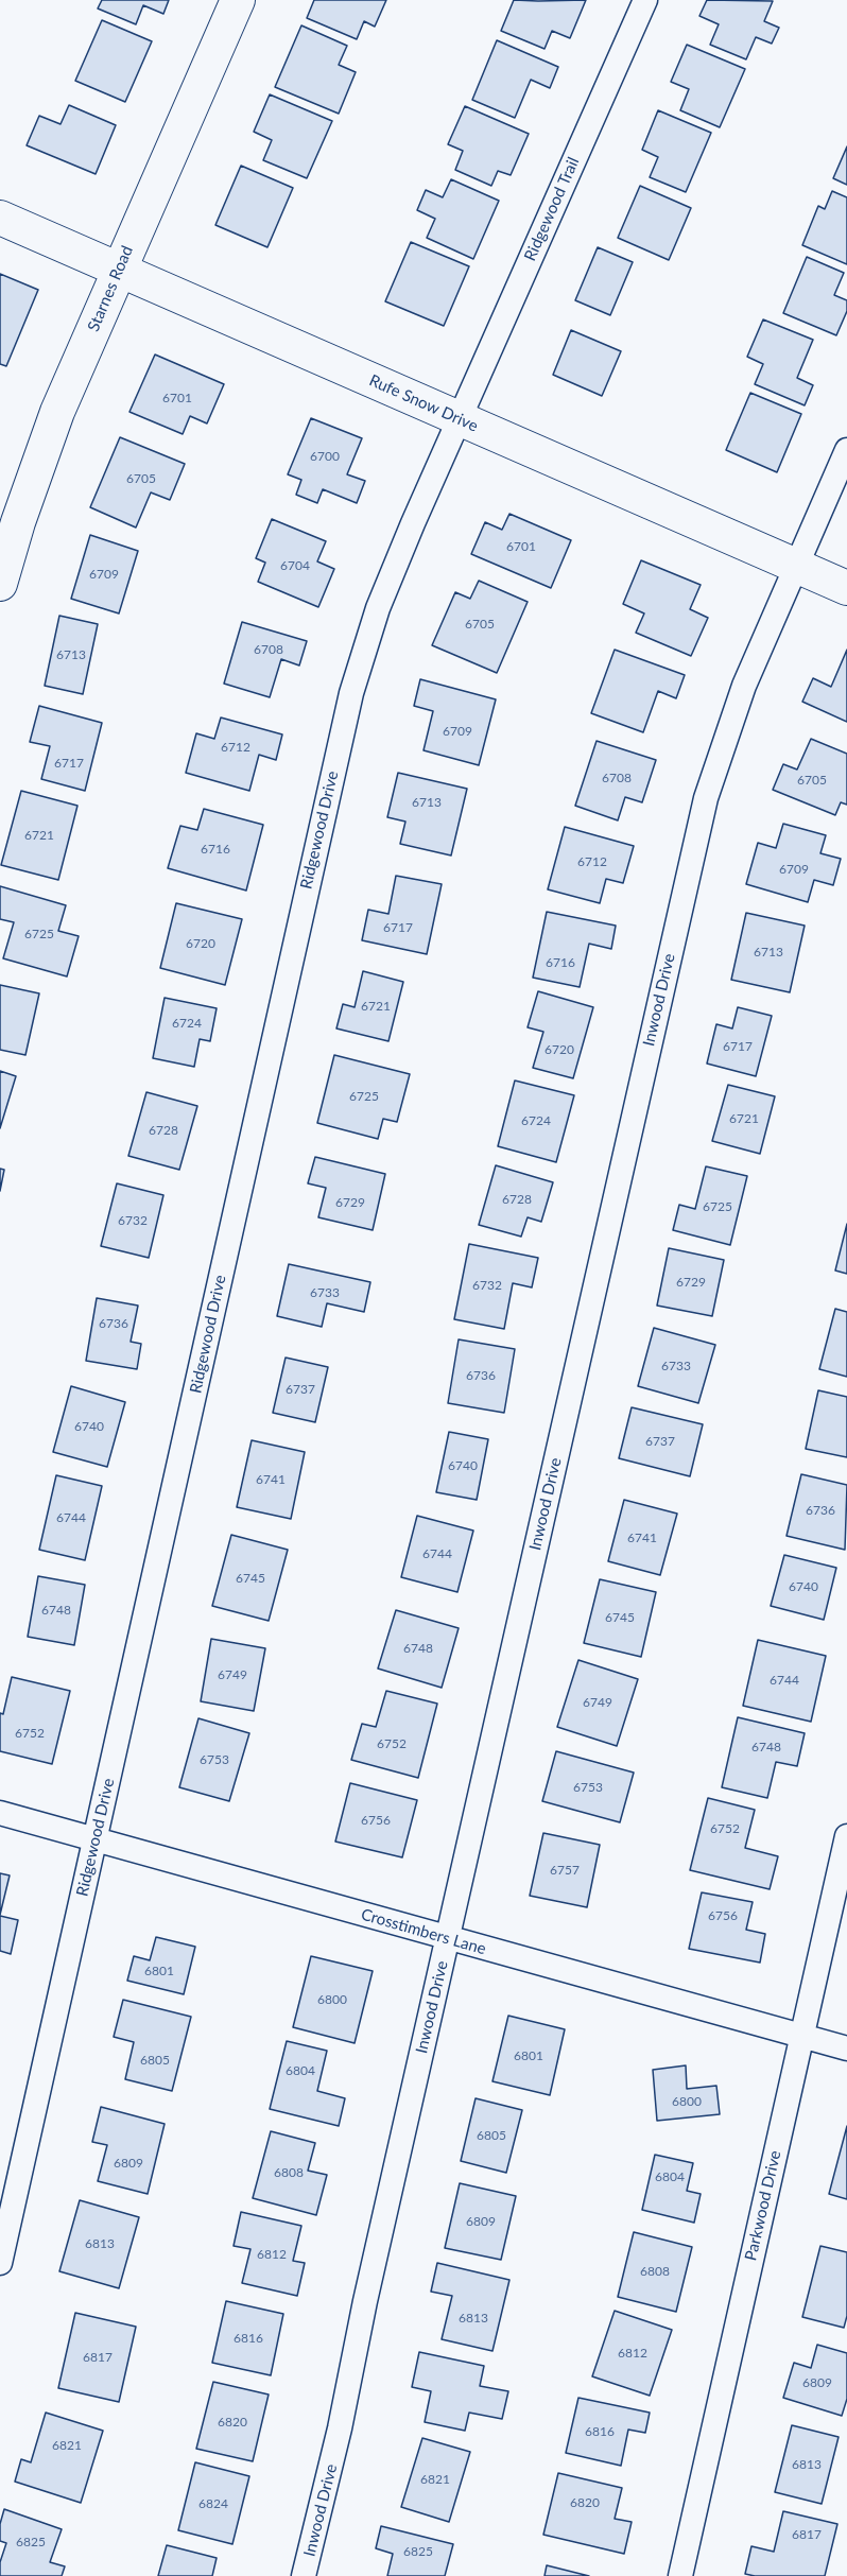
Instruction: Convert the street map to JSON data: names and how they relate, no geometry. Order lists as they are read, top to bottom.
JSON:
{
  "streets": {
    "main road": ["Starnes Road", "Rufe Snow Drive"],
    "street": [
      "Ridgewood Trail",
      "Ridgewood Drive",
      "Inwood Drive",
      "Crosstimbers Lane",
      "Parkwood Drive"
    ]
  },
  "crossings": [
    ["Ridgewood Trail", "Rufe Snow Drive"],
    ["Ridgewood Trail", "Ridgewood Drive"],
    ["Starnes Road", "Rufe Snow Drive"],
    ["Rufe Snow Drive", "Ridgewood Drive"],
    ["Rufe Snow Drive", "Inwood Drive"],
    ["Ridgewood Drive", "Crosstimbers Lane"],
    ["Inwood Drive", "Crosstimbers Lane"],
    ["Crosstimbers Lane", "Parkwood Drive"]
  ],
  "house_numbers": [
    "6701",
    "6700",
    "6705",
    "6701",
    "6704",
    "6709",
    "6705",
    "6708",
    "6713",
    "6709",
    "6712",
    "6717",
    "6708",
    "6705",
    "6713",
    "6721",
    "6716",
    "6712",
    "6709",
    "6717",
    "6725",
    "6720",
    "6713",
    "6716",
    "6721",
    "6724",
    "6717",
    "6720",
    "6725",
    "6721",
    "6724",
    "6728",
    "6728",
    "6729",
    "6725",
    "6732",
    "6729",
    "6732",
    "6733",
    "6736",
    "6733",
    "6736",
    "6737",
    "6740",
    "6737",
    "6740",
    "6741",
    "6736",
    "6744",
    "6741",
    "6744",
    "6745",
    "6740",
    "6748",
    "6745",
    "6748",
    "6749",
    "6744",
    "6749",
    "6752",
    "6752",
    "6748",
    "6753",
    "6753",
    "6756",
    "6752",
    "6757",
    "6756",
    "6801",
    "6800",
    "6801",
    "6805",
    "6804",
    "6800",
    "6805",
    "6809",
    "6808",
    "6804",
    "6809",
    "6813",
    "6812",
    "6808",
    "6813",
    "6816",
    "6812",
    "6817",
    "6809",
    "6820",
    "6816",
    "6821",
    "6813",
    "6821",
    "6820",
    "6824",
    "6817",
    "6825",
    "6825"
  ]
}
